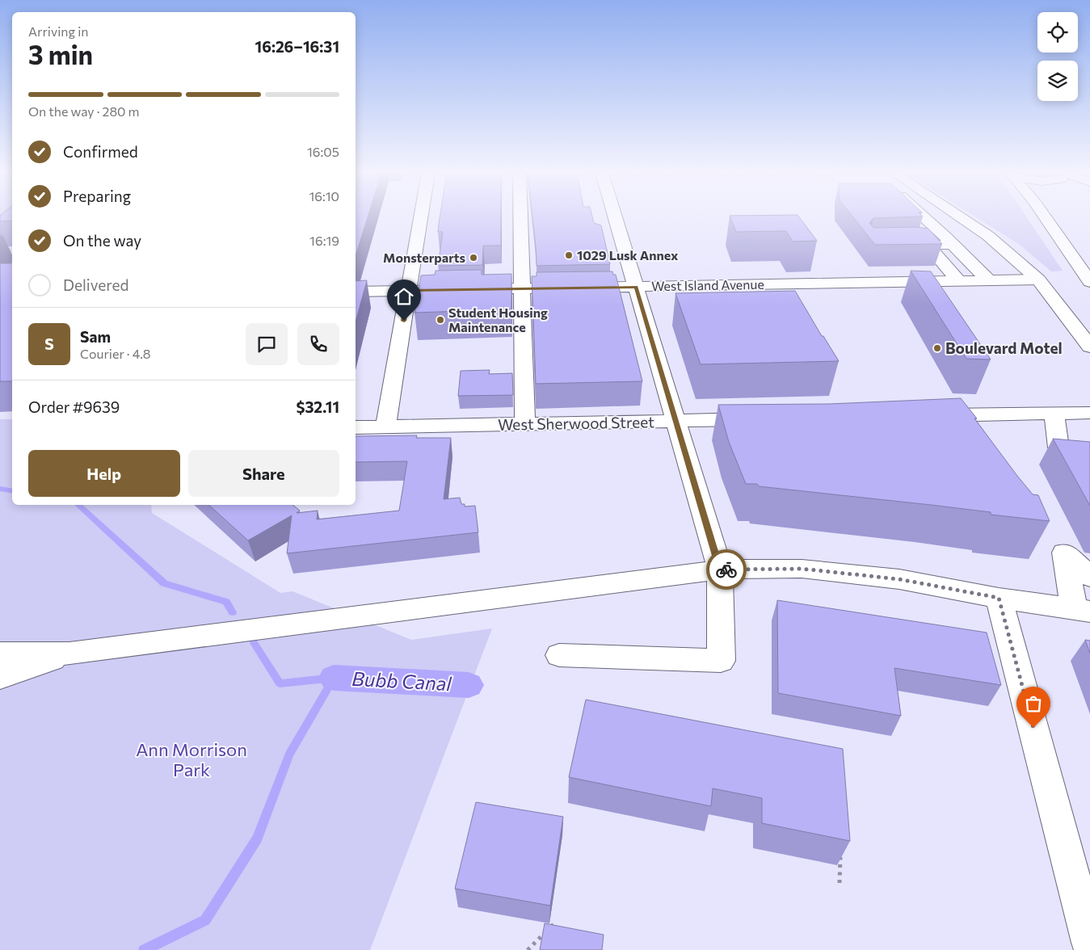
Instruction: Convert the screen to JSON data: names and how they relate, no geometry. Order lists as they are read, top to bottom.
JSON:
{
  "streets": {
    "street": ["West Island Avenue", "West Sherwood Street"]
  },
  "water": ["Bubb Canal"],
  "parks": ["Ann Morrison Park"],
  "places": [
    "1029 Lusk Annex",
    "Monsterparts",
    "Student Housing Maintenance",
    "Boulevard Motel"
  ],
  "page": {
    "heading": ["3 min", "Arriving in", "16:26–16:31"],
    "panel": [
      "Sam",
      "Courier · 4.8",
      "Order #9639",
      "$32.11"
    ],
    "bar": "On the way · 280 m",
    "list": [
      ["Confirmed", "16:05"],
      ["Preparing", "16:10"],
      ["On the way", "16:19"],
      "Delivered"
    ],
    "round": "S",
    "buttons": ["Help", "Share"]
  }
}
